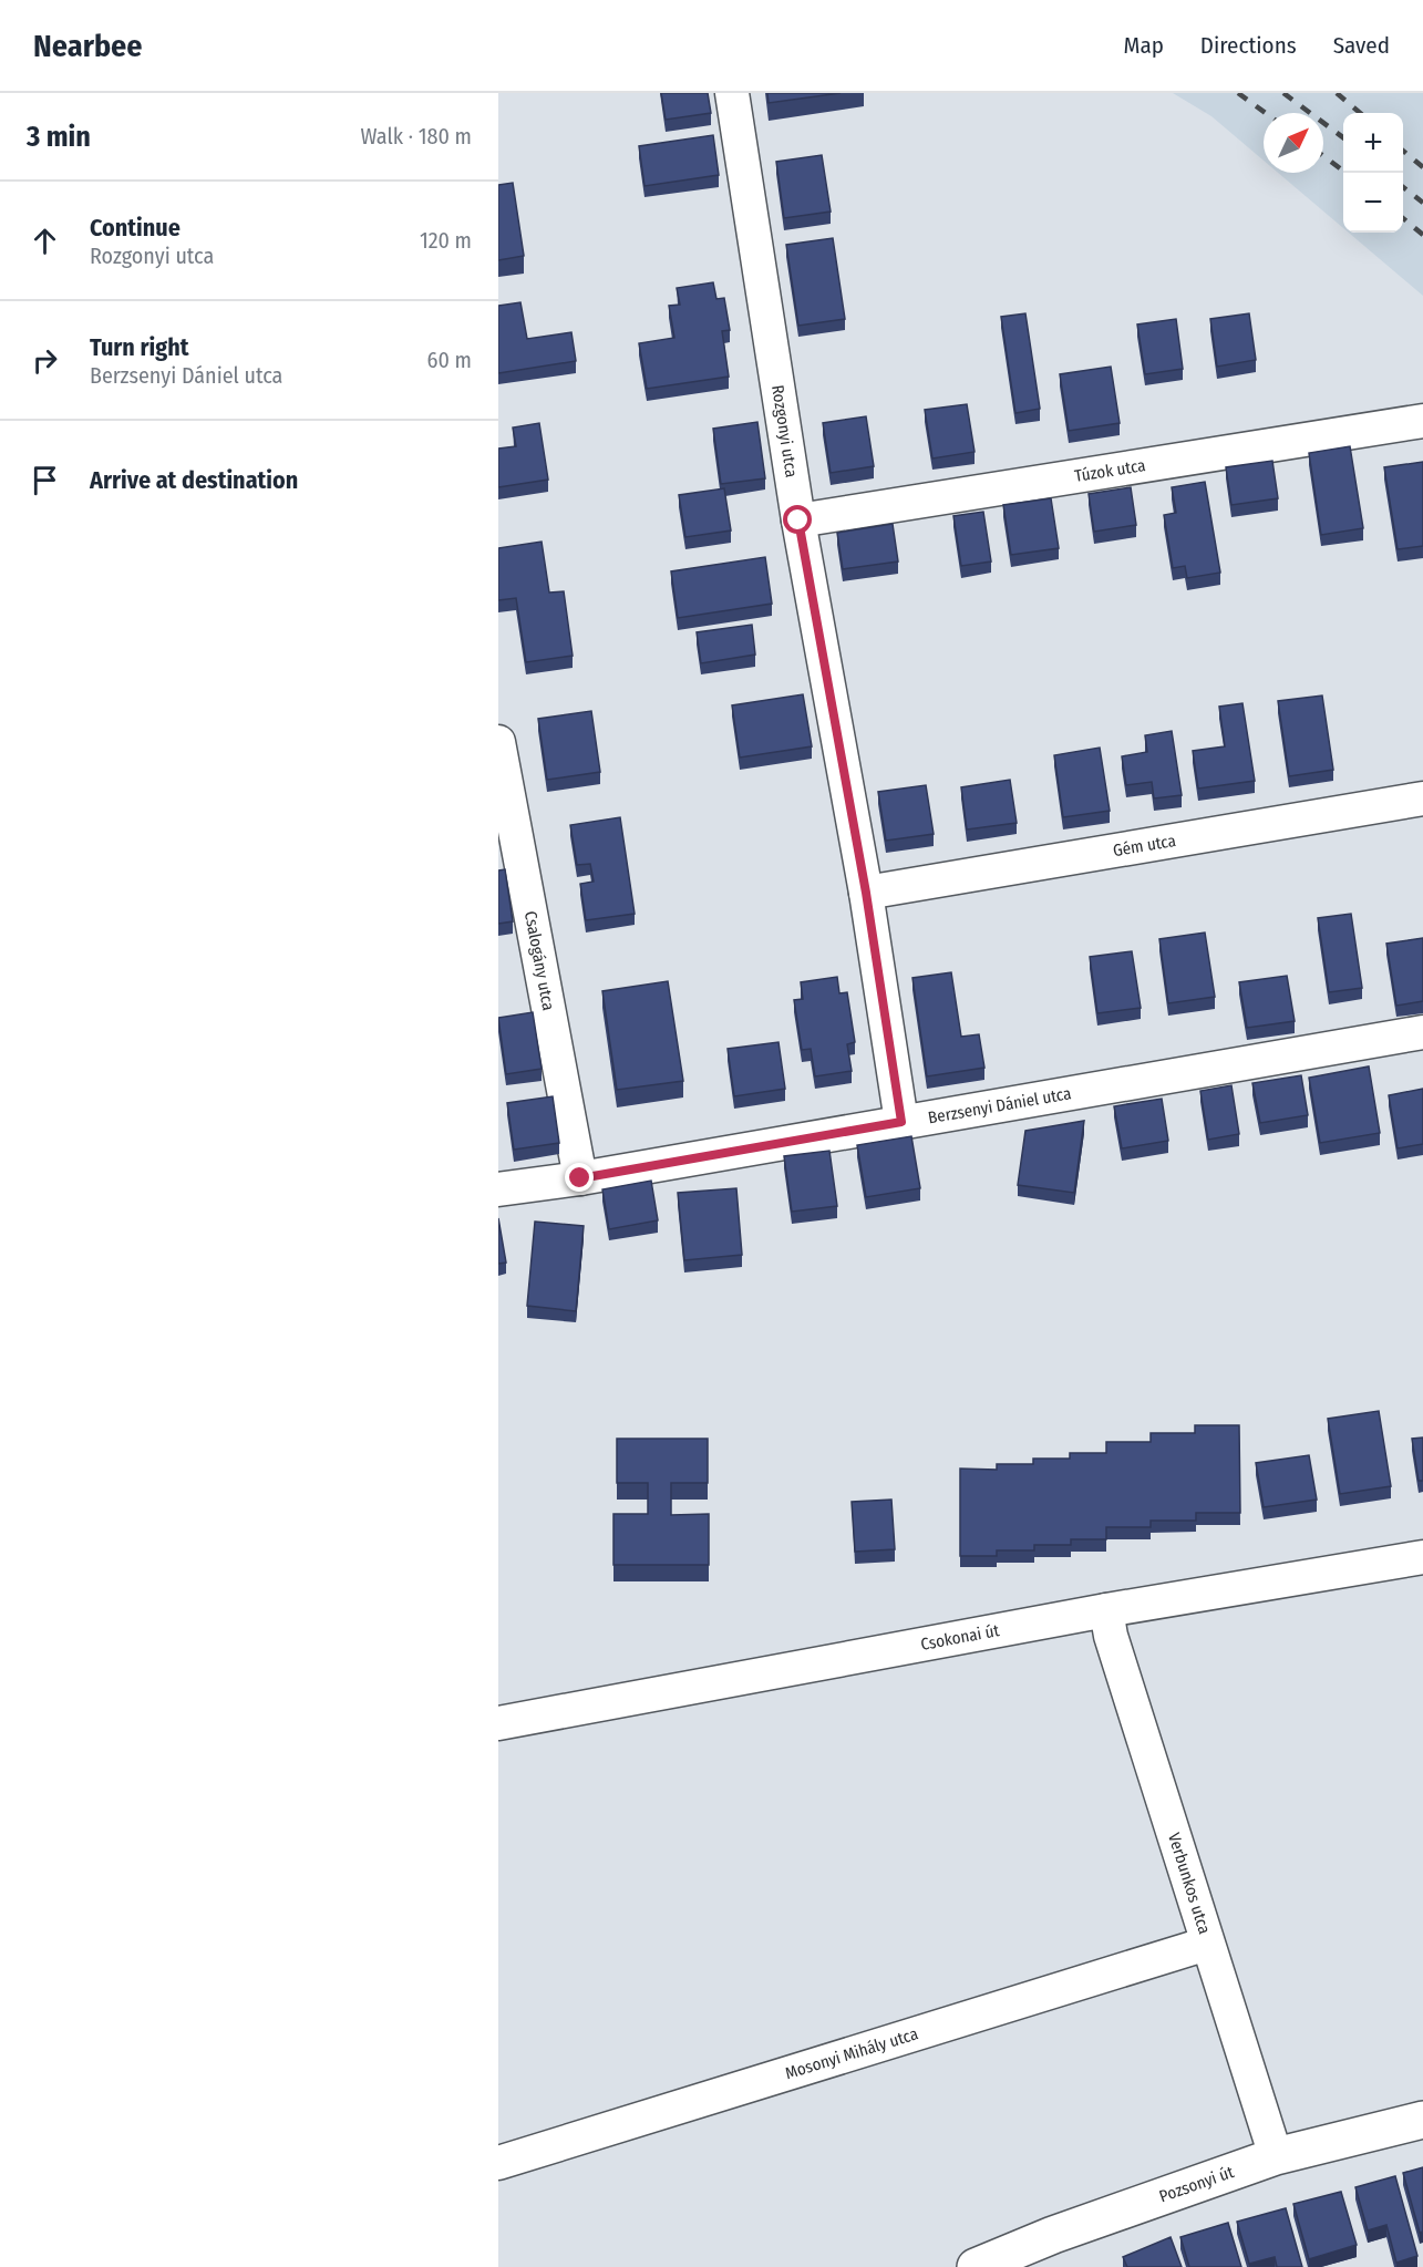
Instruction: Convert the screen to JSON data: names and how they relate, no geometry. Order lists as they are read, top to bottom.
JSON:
{
  "streets": {
    "street": [
      "Rozgonyi utca",
      "Túzok utca",
      "Gém utca",
      "Csalogány utca",
      "Berzsenyi Dániel utca",
      "Csokonai út",
      "Verbunkos utca",
      "Mosonyi Mihály utca",
      "Pozsonyi út"
    ]
  },
  "crossings": [
    ["Rozgonyi utca", "Túzok utca"],
    ["Rozgonyi utca", "Gém utca"],
    ["Rozgonyi utca", "Berzsenyi Dániel utca"],
    ["Csalogány utca", "Berzsenyi Dániel utca"],
    ["Csokonai út", "Verbunkos utca"],
    ["Verbunkos utca", "Mosonyi Mihály utca"],
    ["Verbunkos utca", "Pozsonyi út"]
  ],
  "north": "top right",
  "page": {
    "header": "Nearbee",
    "nav": ["Map", "Directions", "Saved"],
    "heading": ["3 min", "Walk · 180 m"],
    "map_buttons": ["+", "−"],
    "list": [
      ["Continue", "Rozgonyi utca", "120 m"],
      ["Turn right", "Berzsenyi Dániel utca", "60 m"],
      "Arrive at destination"
    ]
  }
}
